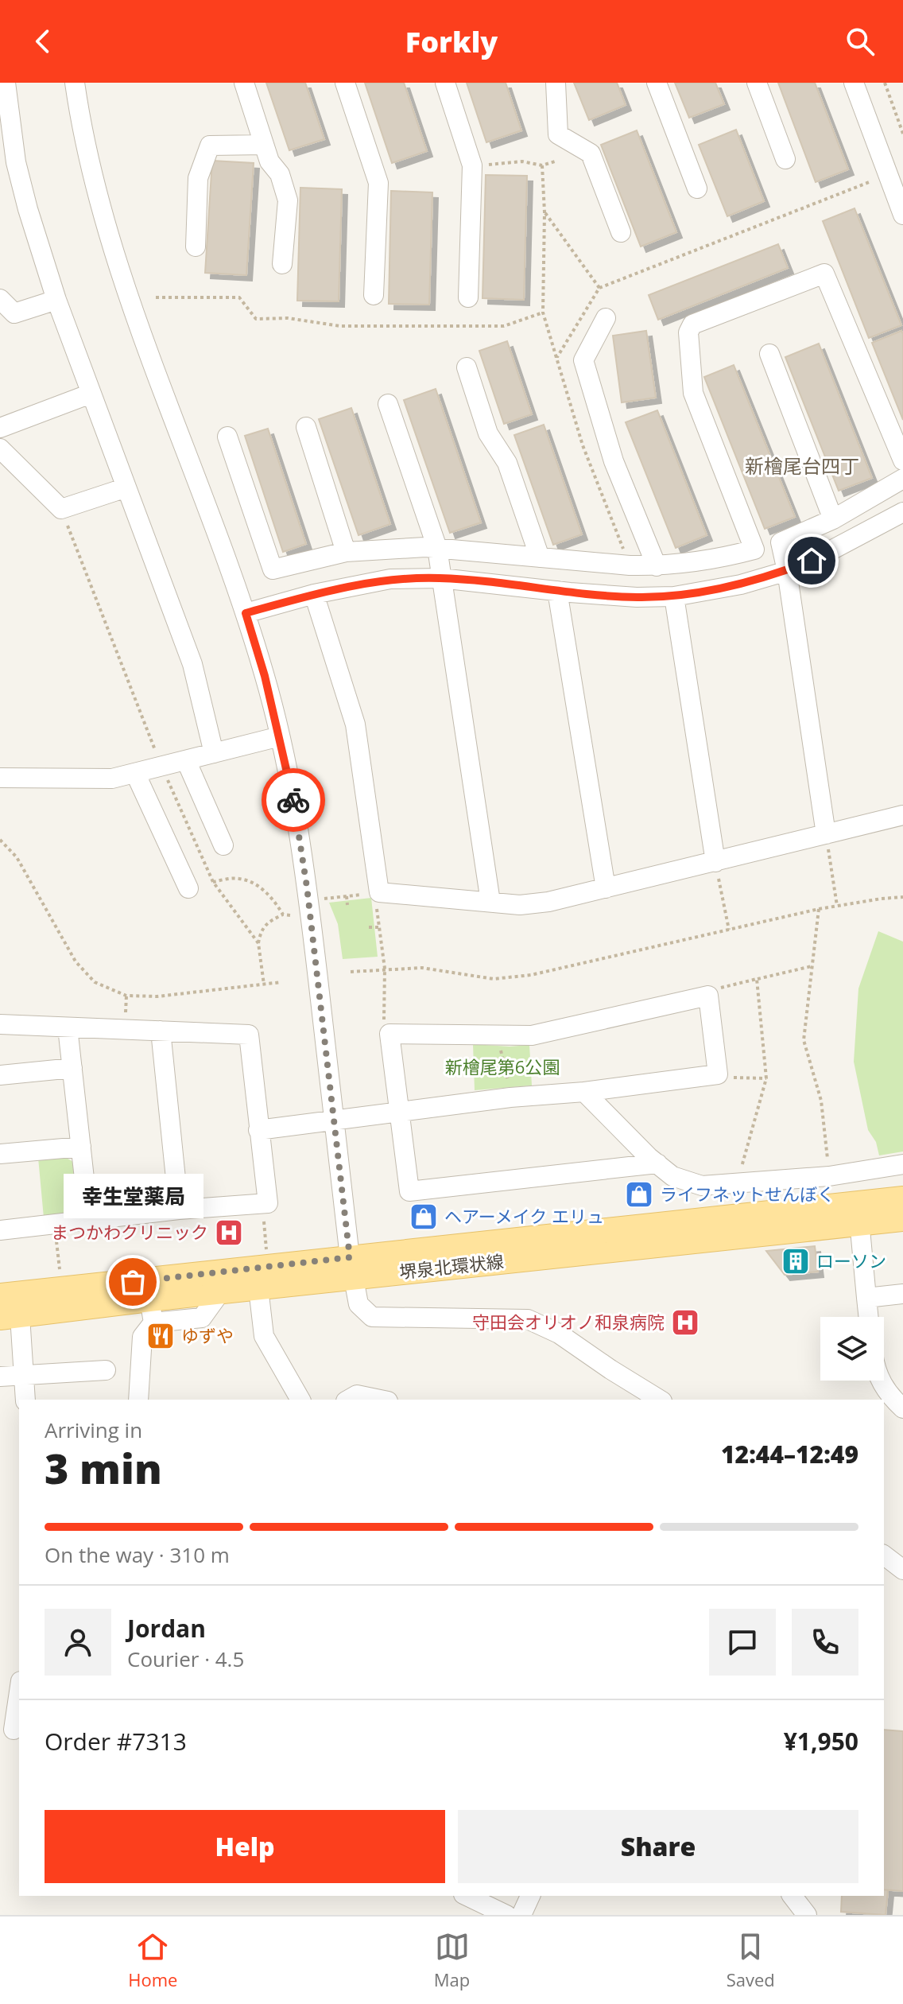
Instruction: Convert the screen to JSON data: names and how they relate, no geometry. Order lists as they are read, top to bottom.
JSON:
{
  "streets": {
    "main road": ["堺泉北環状線"]
  },
  "districts": ["新檜尾台四丁"],
  "parks": ["新檜尾第6公園"],
  "places": {
    "shop": ["ライフネットせんぼく", "ヘアーメイク エリュ"],
    "hospital": ["まつかわクリニック", "守田会オリオノ和泉病院"],
    "building": ["ローソン"],
    "other": ["幸生堂薬局"],
    "restaurant": ["ゆずや"]
  },
  "page": {
    "header": "Forkly",
    "bubble": "幸生堂薬局",
    "heading": ["3 min", "Arriving in", "12:44–12:49"],
    "panel": [
      "Jordan",
      "Courier · 4.5",
      "Order #7313",
      "¥1,950"
    ],
    "bar": "On the way · 310 m",
    "buttons": ["Help", "Share"],
    "tabs": ["Home", "Map", "Saved"]
  }
}
